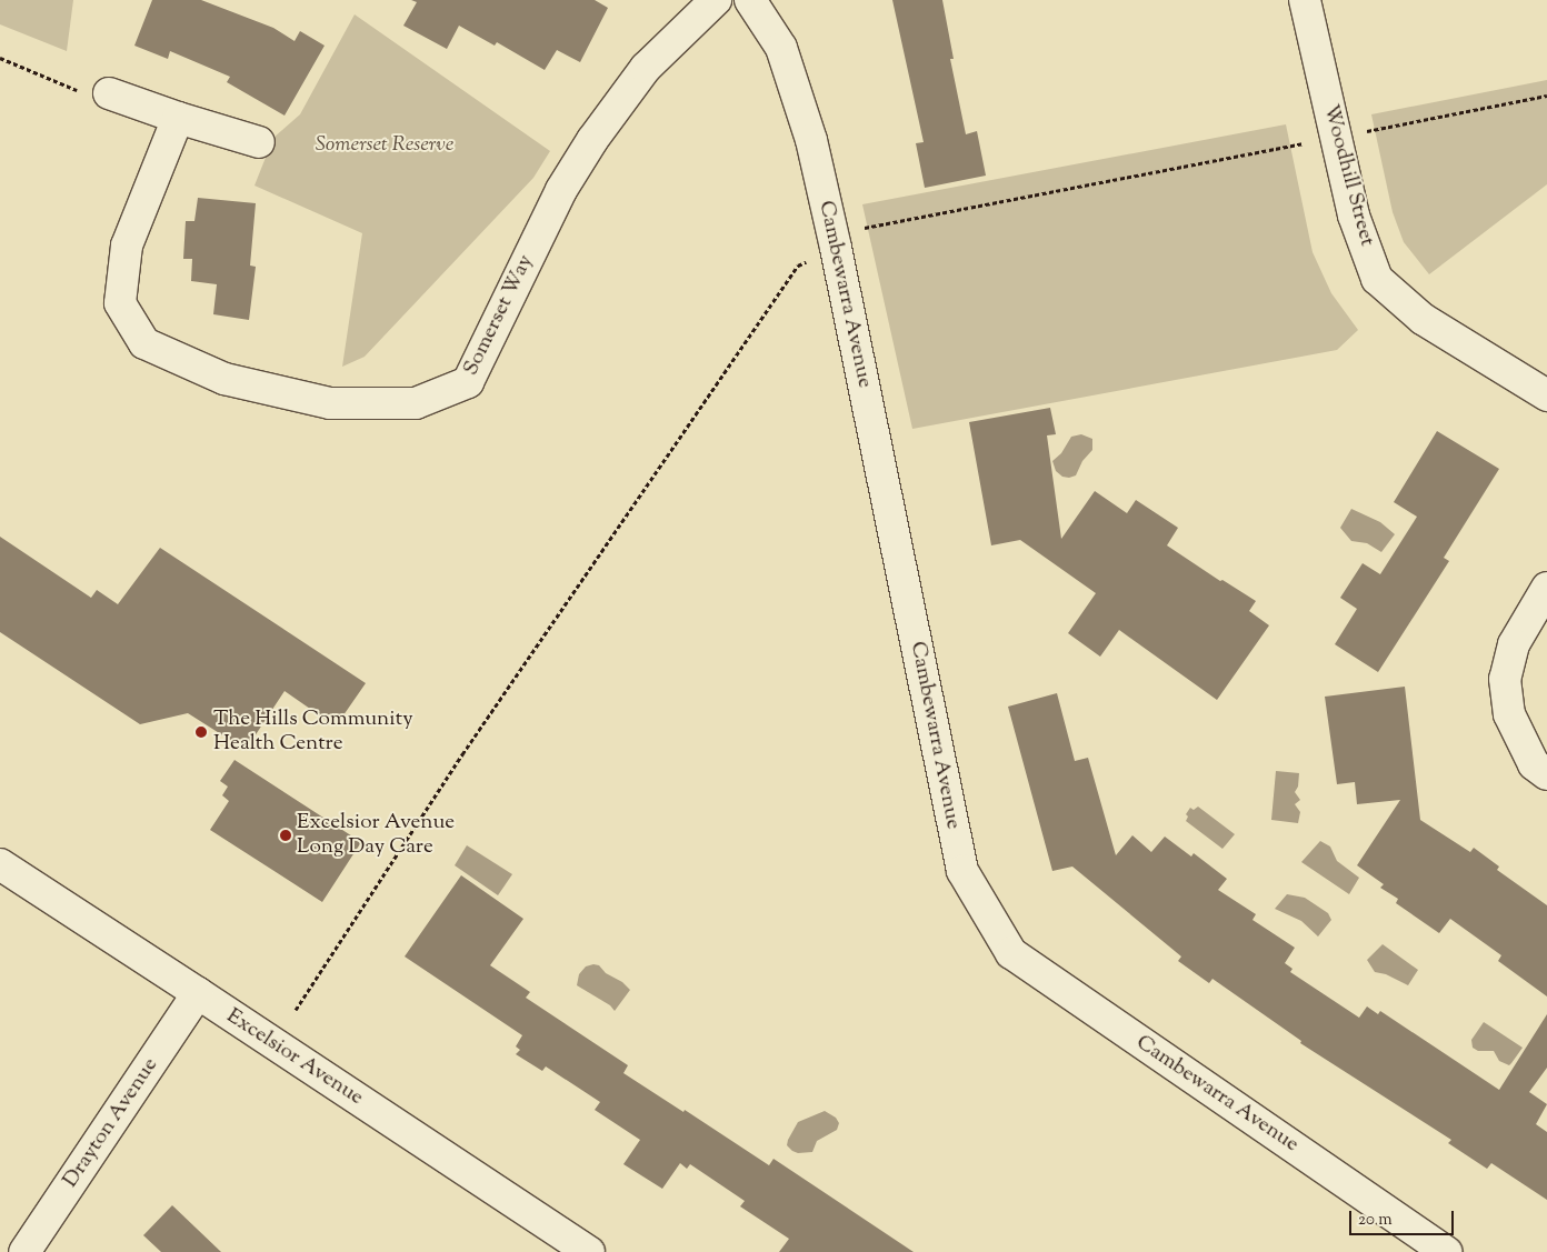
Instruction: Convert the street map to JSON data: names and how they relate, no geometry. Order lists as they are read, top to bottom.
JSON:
{
  "streets": {
    "street": [
      "Woodhill Street",
      "Cambewarra Avenue",
      "Somerset Way",
      "Excelsior Avenue",
      "Drayton Avenue"
    ]
  },
  "crossings": [
    ["Excelsior Avenue", "Drayton Avenue"]
  ],
  "parks": ["Somerset Reserve"],
  "places": ["The Hills Community Health Centre", "Excelsior Avenue Long Day Care"],
  "scale_bar": "20 m"
}
